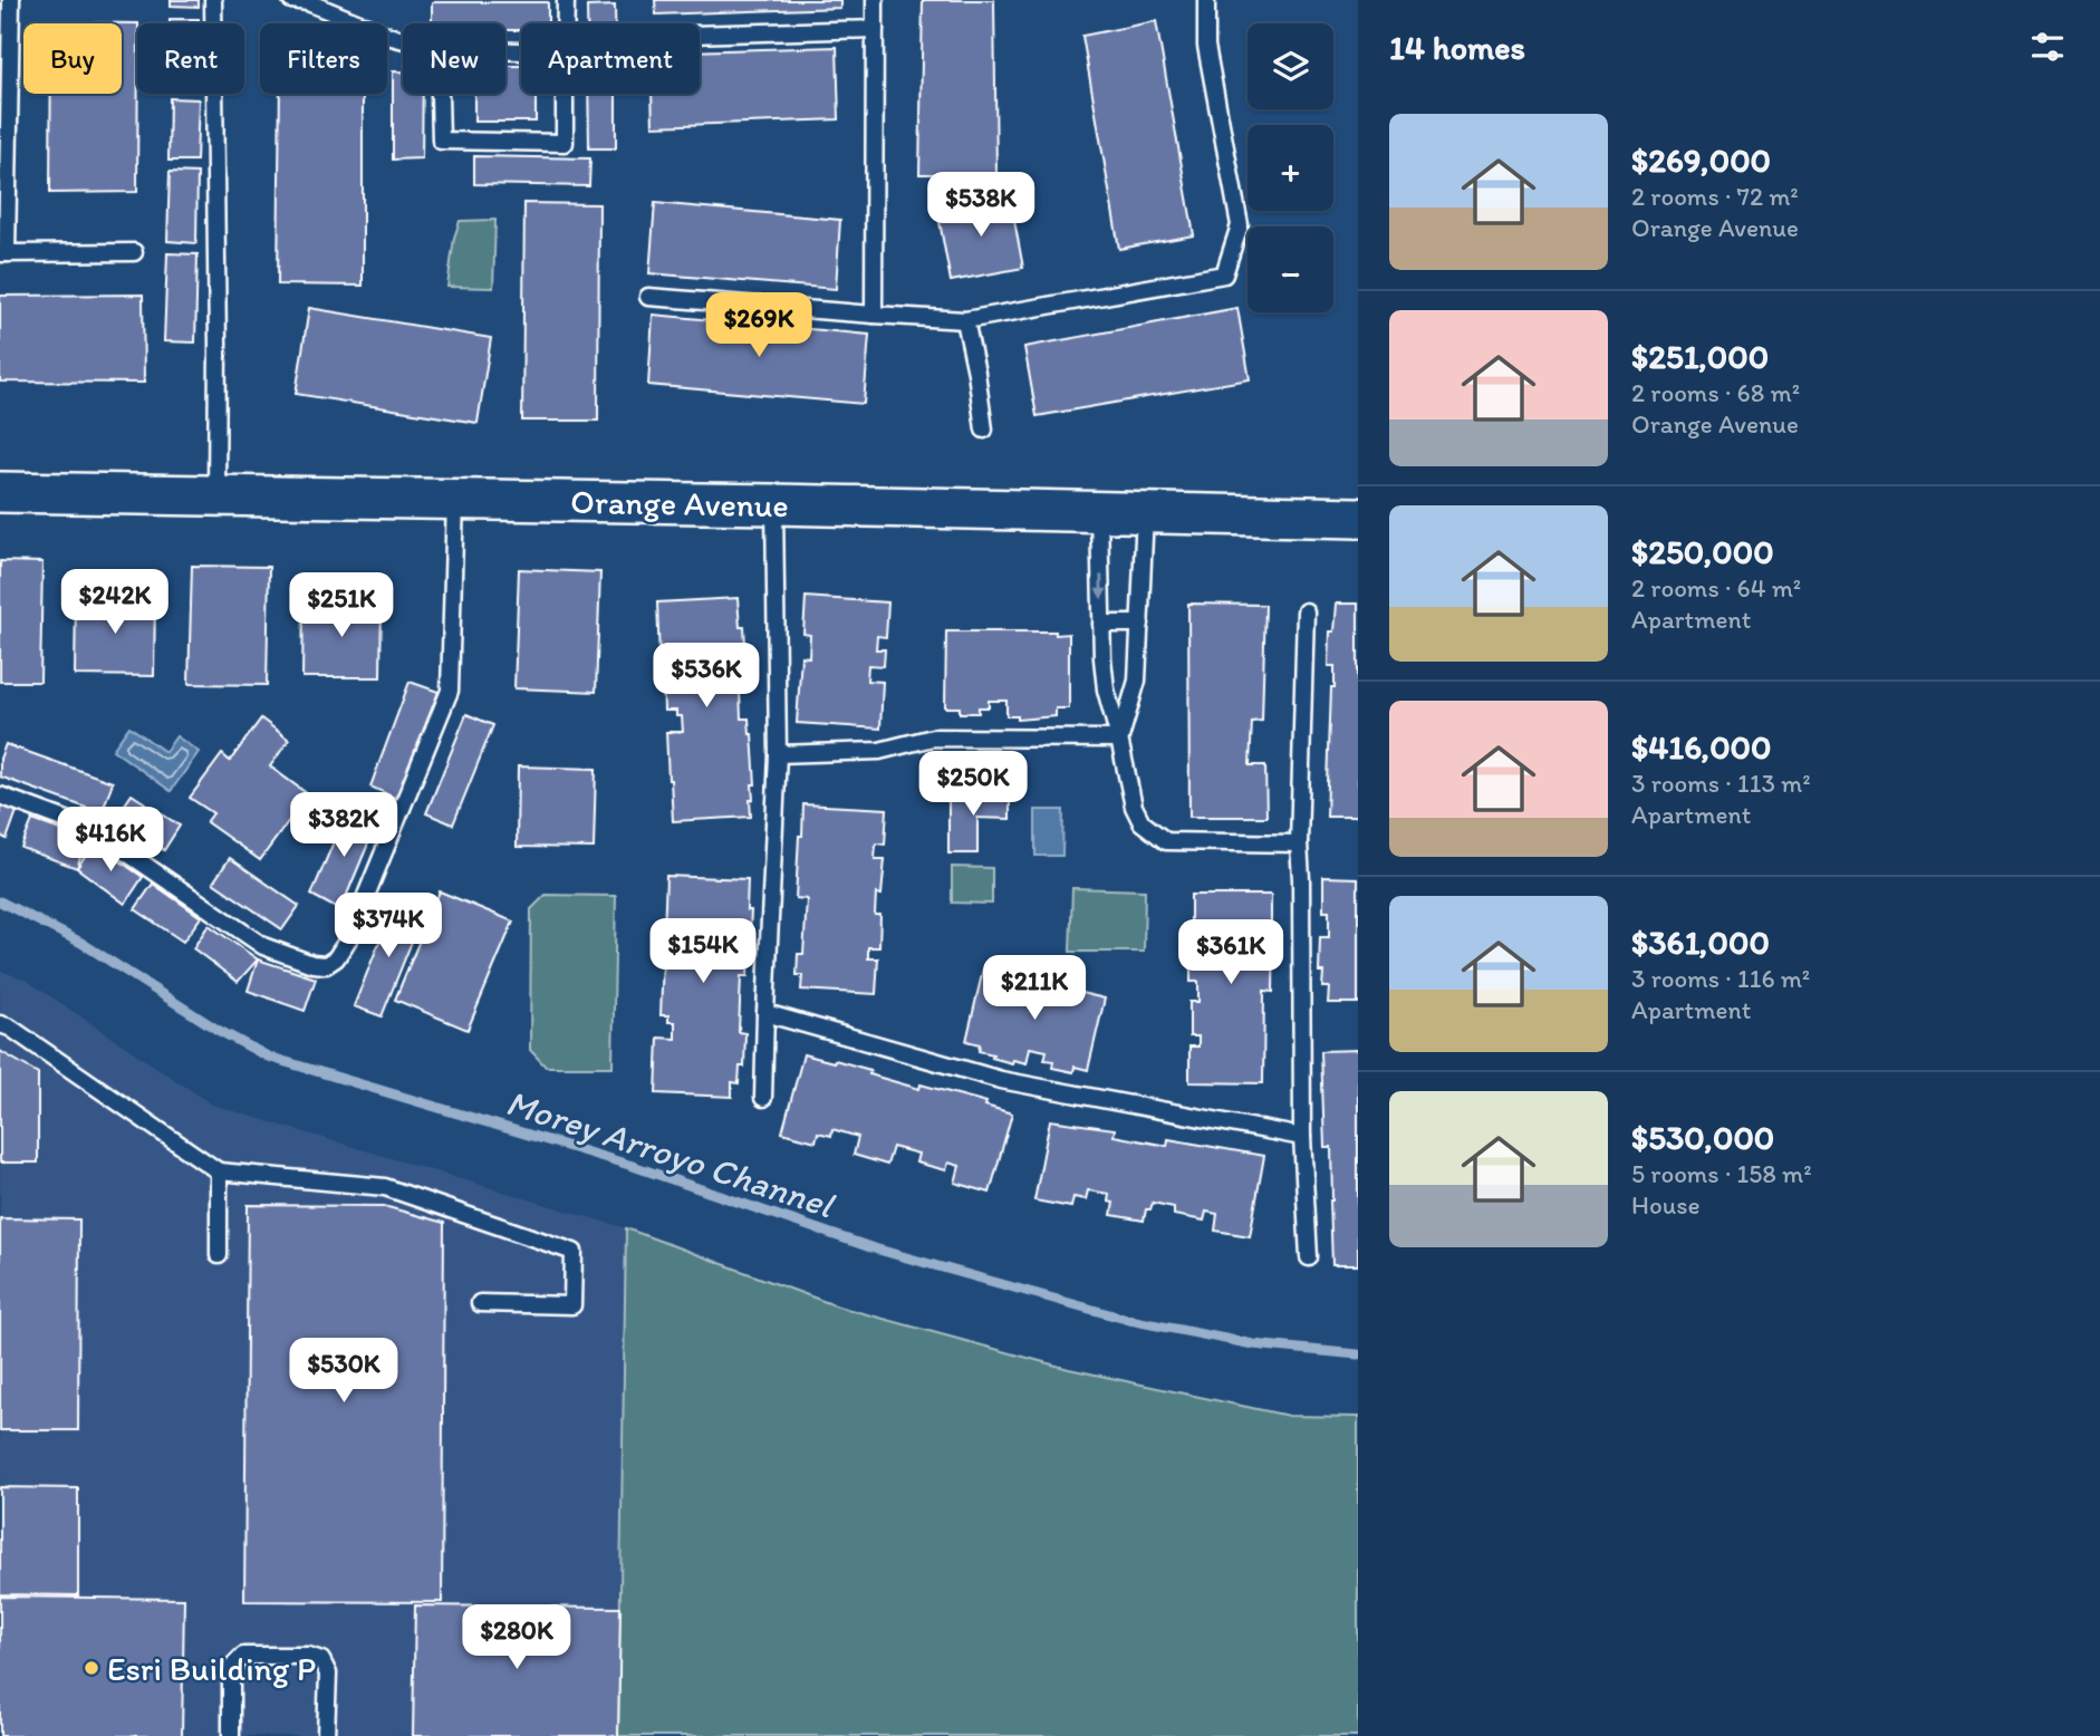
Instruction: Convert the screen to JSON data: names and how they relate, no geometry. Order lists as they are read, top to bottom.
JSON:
{
  "streets": {
    "street": ["Orange Avenue"]
  },
  "water": ["Morey Arroyo Channel"],
  "places": ["Esri Building P"],
  "page": {
    "heading": "14 homes",
    "map_buttons": ["+", "−"],
    "chip": [
      "Buy",
      "Rent",
      "Filters",
      "New",
      "Apartment"
    ],
    "list": [
      {
        "name": "$269,000",
        "note": "2 rooms · 72 m² · Orange Avenue"
      },
      {
        "name": "$251,000",
        "note": "2 rooms · 68 m² · Orange Avenue"
      },
      {
        "name": "$250,000",
        "note": "2 rooms · 64 m² · Apartment"
      },
      {
        "name": "$416,000",
        "note": "3 rooms · 113 m² · Apartment"
      },
      {
        "name": "$361,000",
        "note": "3 rooms · 116 m² · Apartment"
      },
      {
        "name": "$530,000",
        "note": "5 rooms · 158 m² · House"
      }
    ],
    "price": [
      "$538K",
      "$269K",
      "$242K",
      "$251K",
      "$536K",
      "$250K",
      "$382K",
      "$416K",
      "$374K",
      "$154K",
      "$361K",
      "$211K",
      "$530K",
      "$280K"
    ]
  }
}
